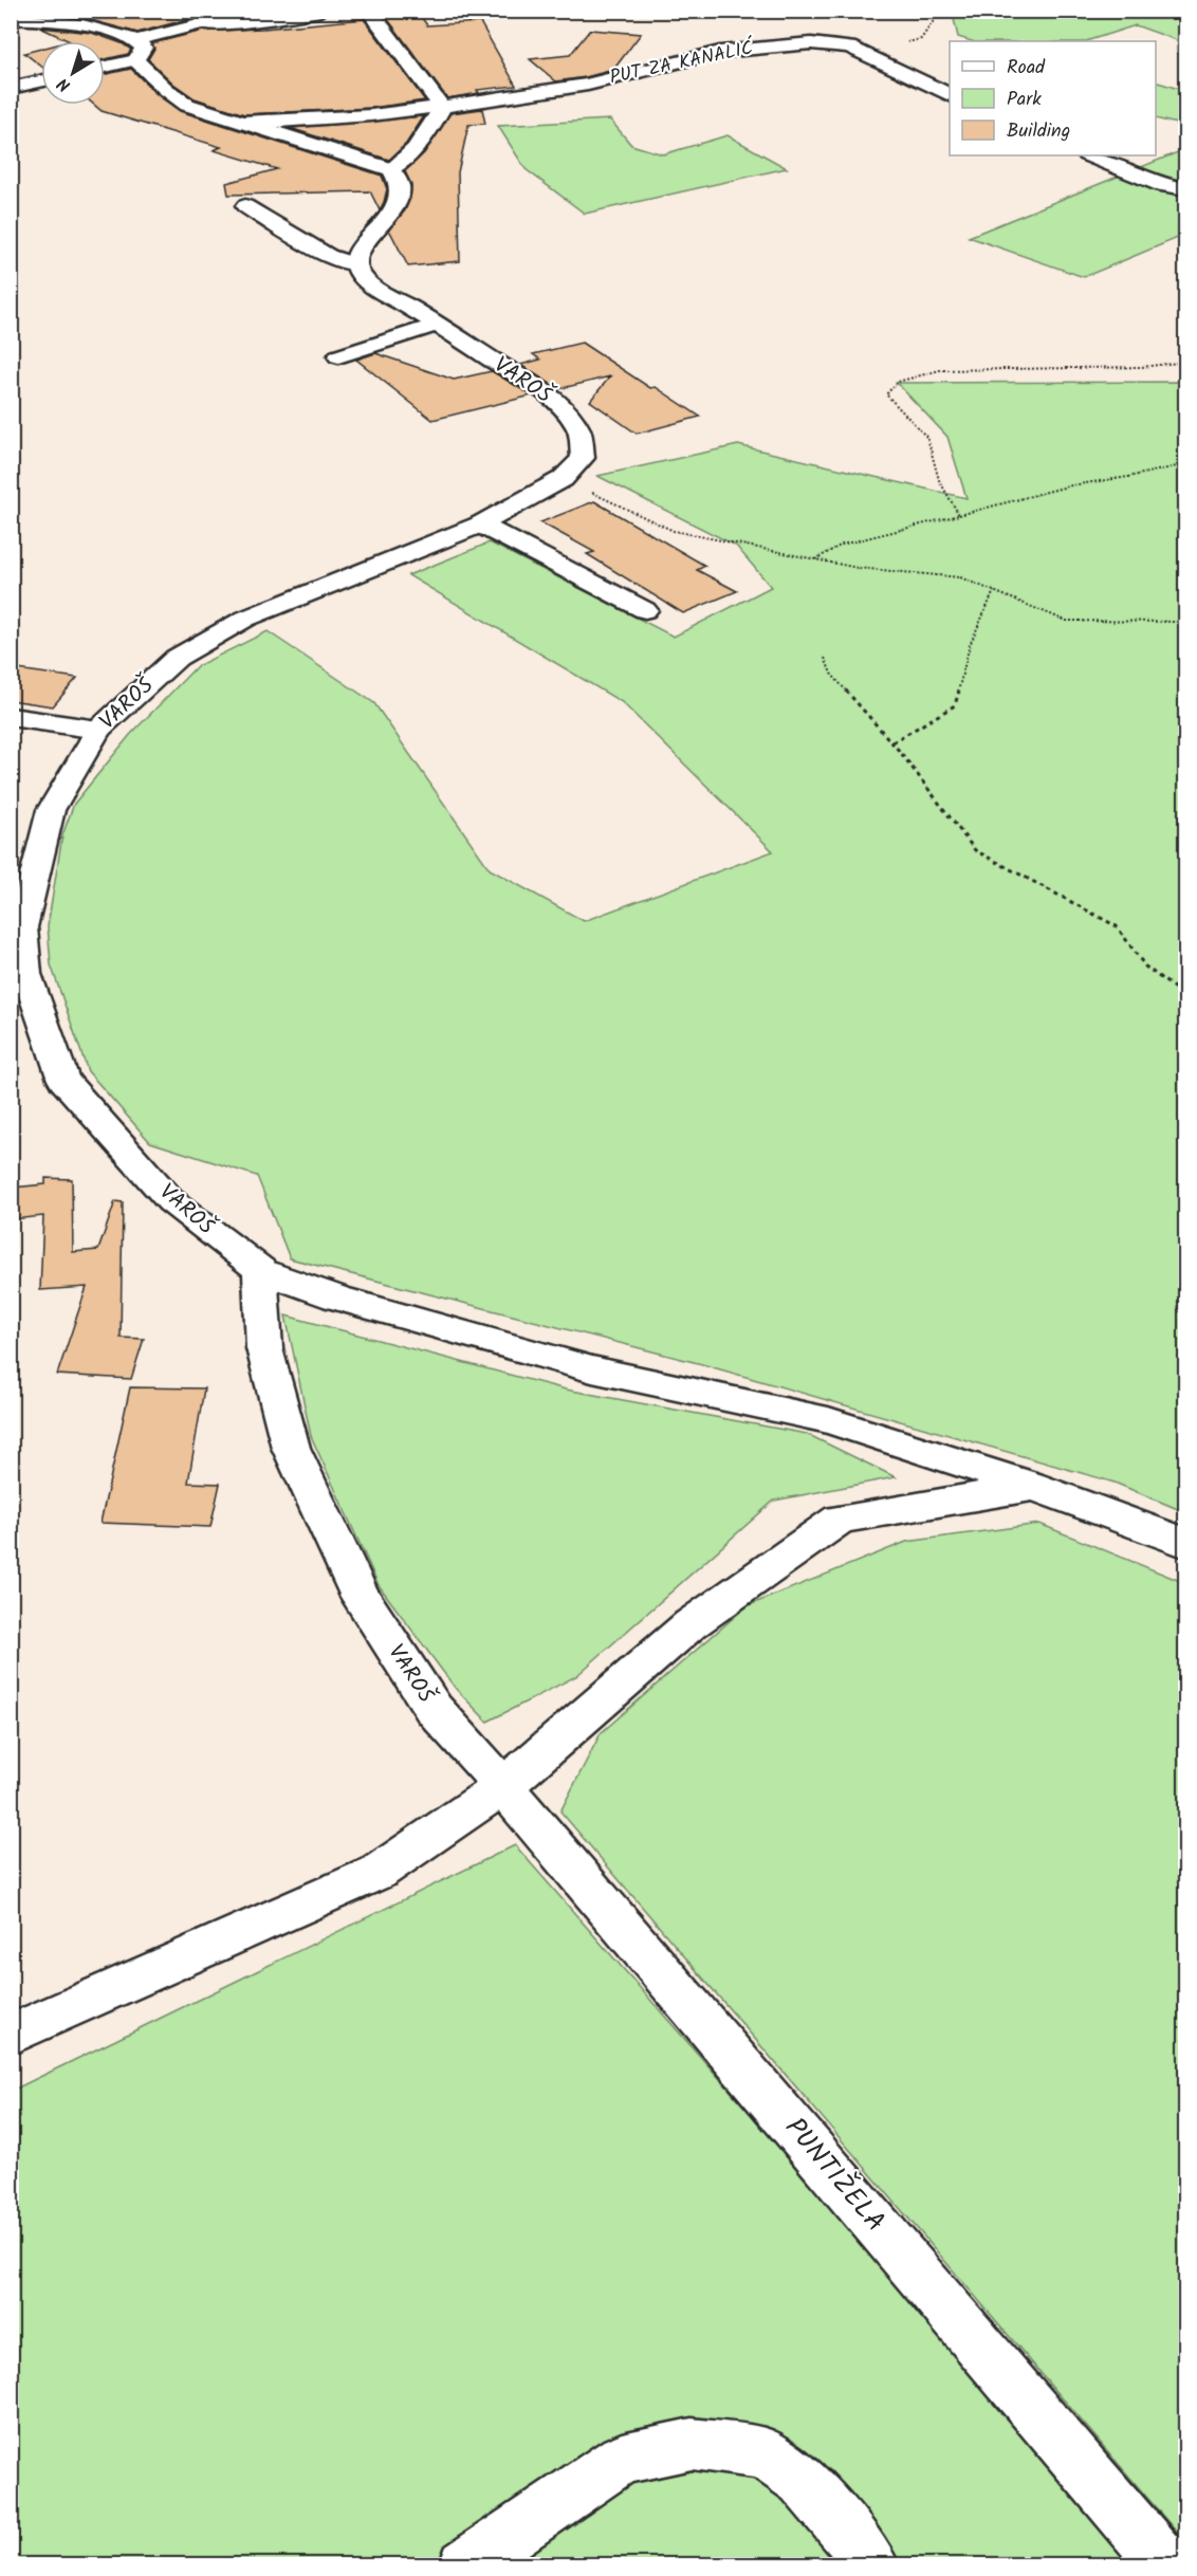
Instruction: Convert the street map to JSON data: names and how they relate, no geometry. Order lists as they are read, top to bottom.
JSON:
{
  "streets": {
    "street": ["PUT ZA KANALIĆ", "VAROŠ", "PUNTIŽELA"]
  },
  "crossings": [
    ["VAROŠ", "PUNTIŽELA"]
  ],
  "legend": ["Road", "Park", "Building"],
  "north": "bottom left"
}
